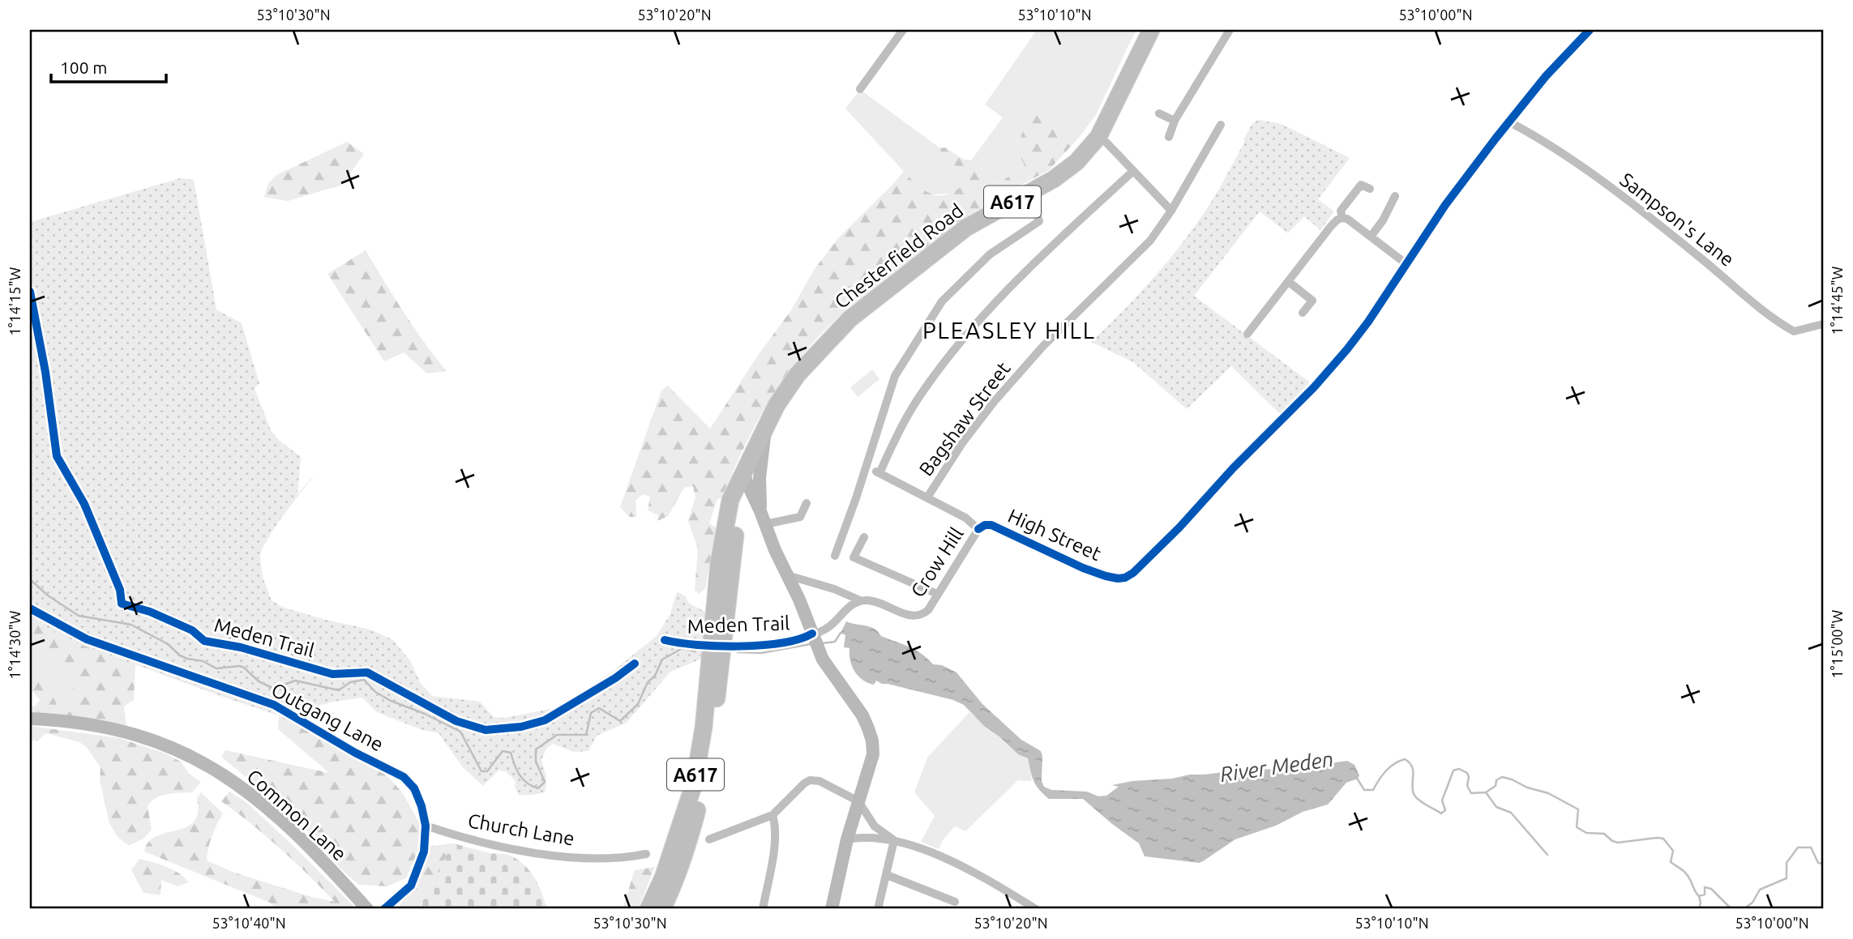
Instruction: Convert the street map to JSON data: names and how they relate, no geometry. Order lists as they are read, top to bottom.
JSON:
{
  "streets": {
    "highway": ["A617", "Chesterfield Road"],
    "street": [
      "Sampson's Lane",
      "Bagshaw Street",
      "High Street",
      "Crow Hill",
      "Outgang Lane",
      "Common Lane",
      "Church Lane"
    ],
    "cycle path": ["Meden Trail"]
  },
  "crossings": [
    ["A617", "Chesterfield Road"],
    ["Chesterfield Road", "Crow Hill"],
    ["Bagshaw Street", "High Street"],
    ["High Street", "Crow Hill"],
    ["Outgang Lane", "Church Lane"]
  ],
  "districts": ["PLEASLEY HILL"],
  "water": ["River Meden"],
  "scale_bar": "100 m",
  "coordinates": [
    "53°10'30\"N",
    "53°10'20\"N",
    "53°10'10\"N",
    "53°10'00\"N",
    "1°14'45\"W",
    "1°14'15\"W",
    "1°15'00\"W",
    "1°14'30\"W",
    "53°10'40\"N"
  ]
}
